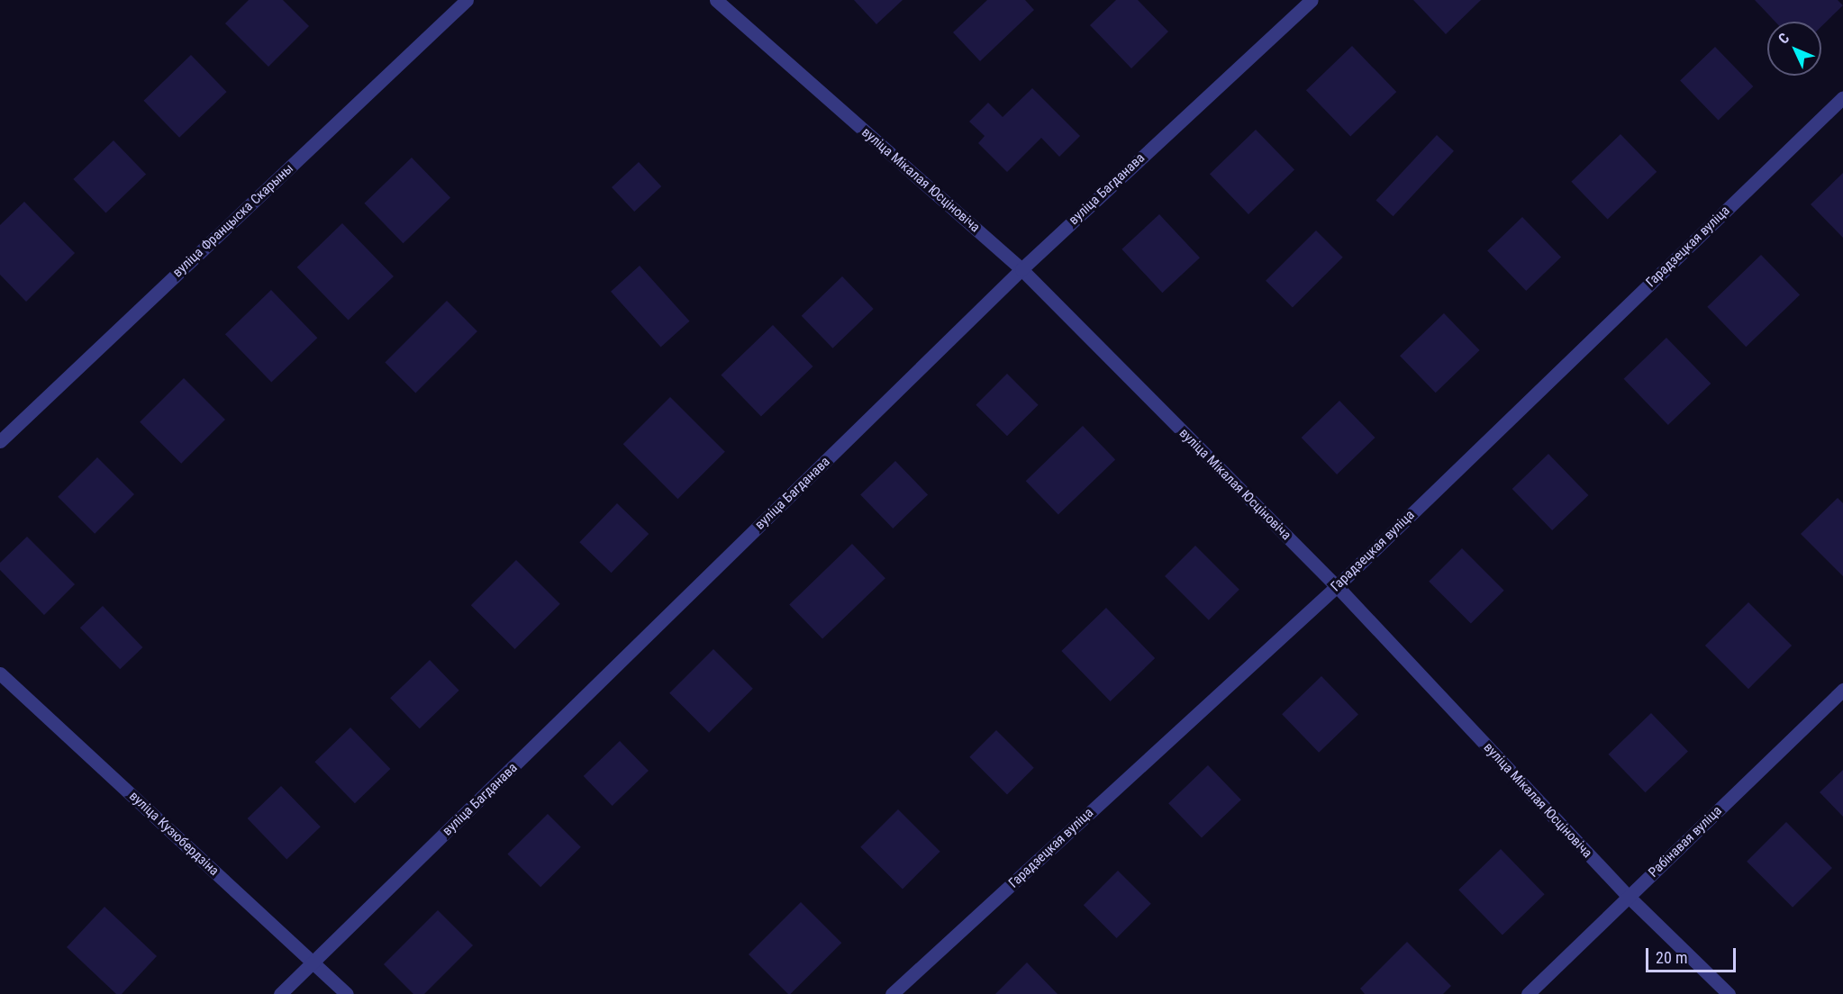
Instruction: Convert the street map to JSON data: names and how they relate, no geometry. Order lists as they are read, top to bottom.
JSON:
{
  "streets": {
    "street": [
      "вуліца Мікалая Юсціновіча",
      "вуліца Багданава",
      "вуліца Францыска Скарыны",
      "Гарадзецкая вуліца",
      "вуліца Кузюбердзіна",
      "Рабінавая вуліца"
    ]
  },
  "crossings": [
    ["вуліца Мікалая Юсціновіча", "вуліца Багданава"],
    ["вуліца Мікалая Юсціновіча", "Гарадзецкая вуліца"],
    ["вуліца Мікалая Юсціновіча", "Рабінавая вуліца"],
    ["вуліца Багданава", "вуліца Кузюбердзіна"]
  ],
  "scale_bar": "20 m",
  "north": "top left"
}
